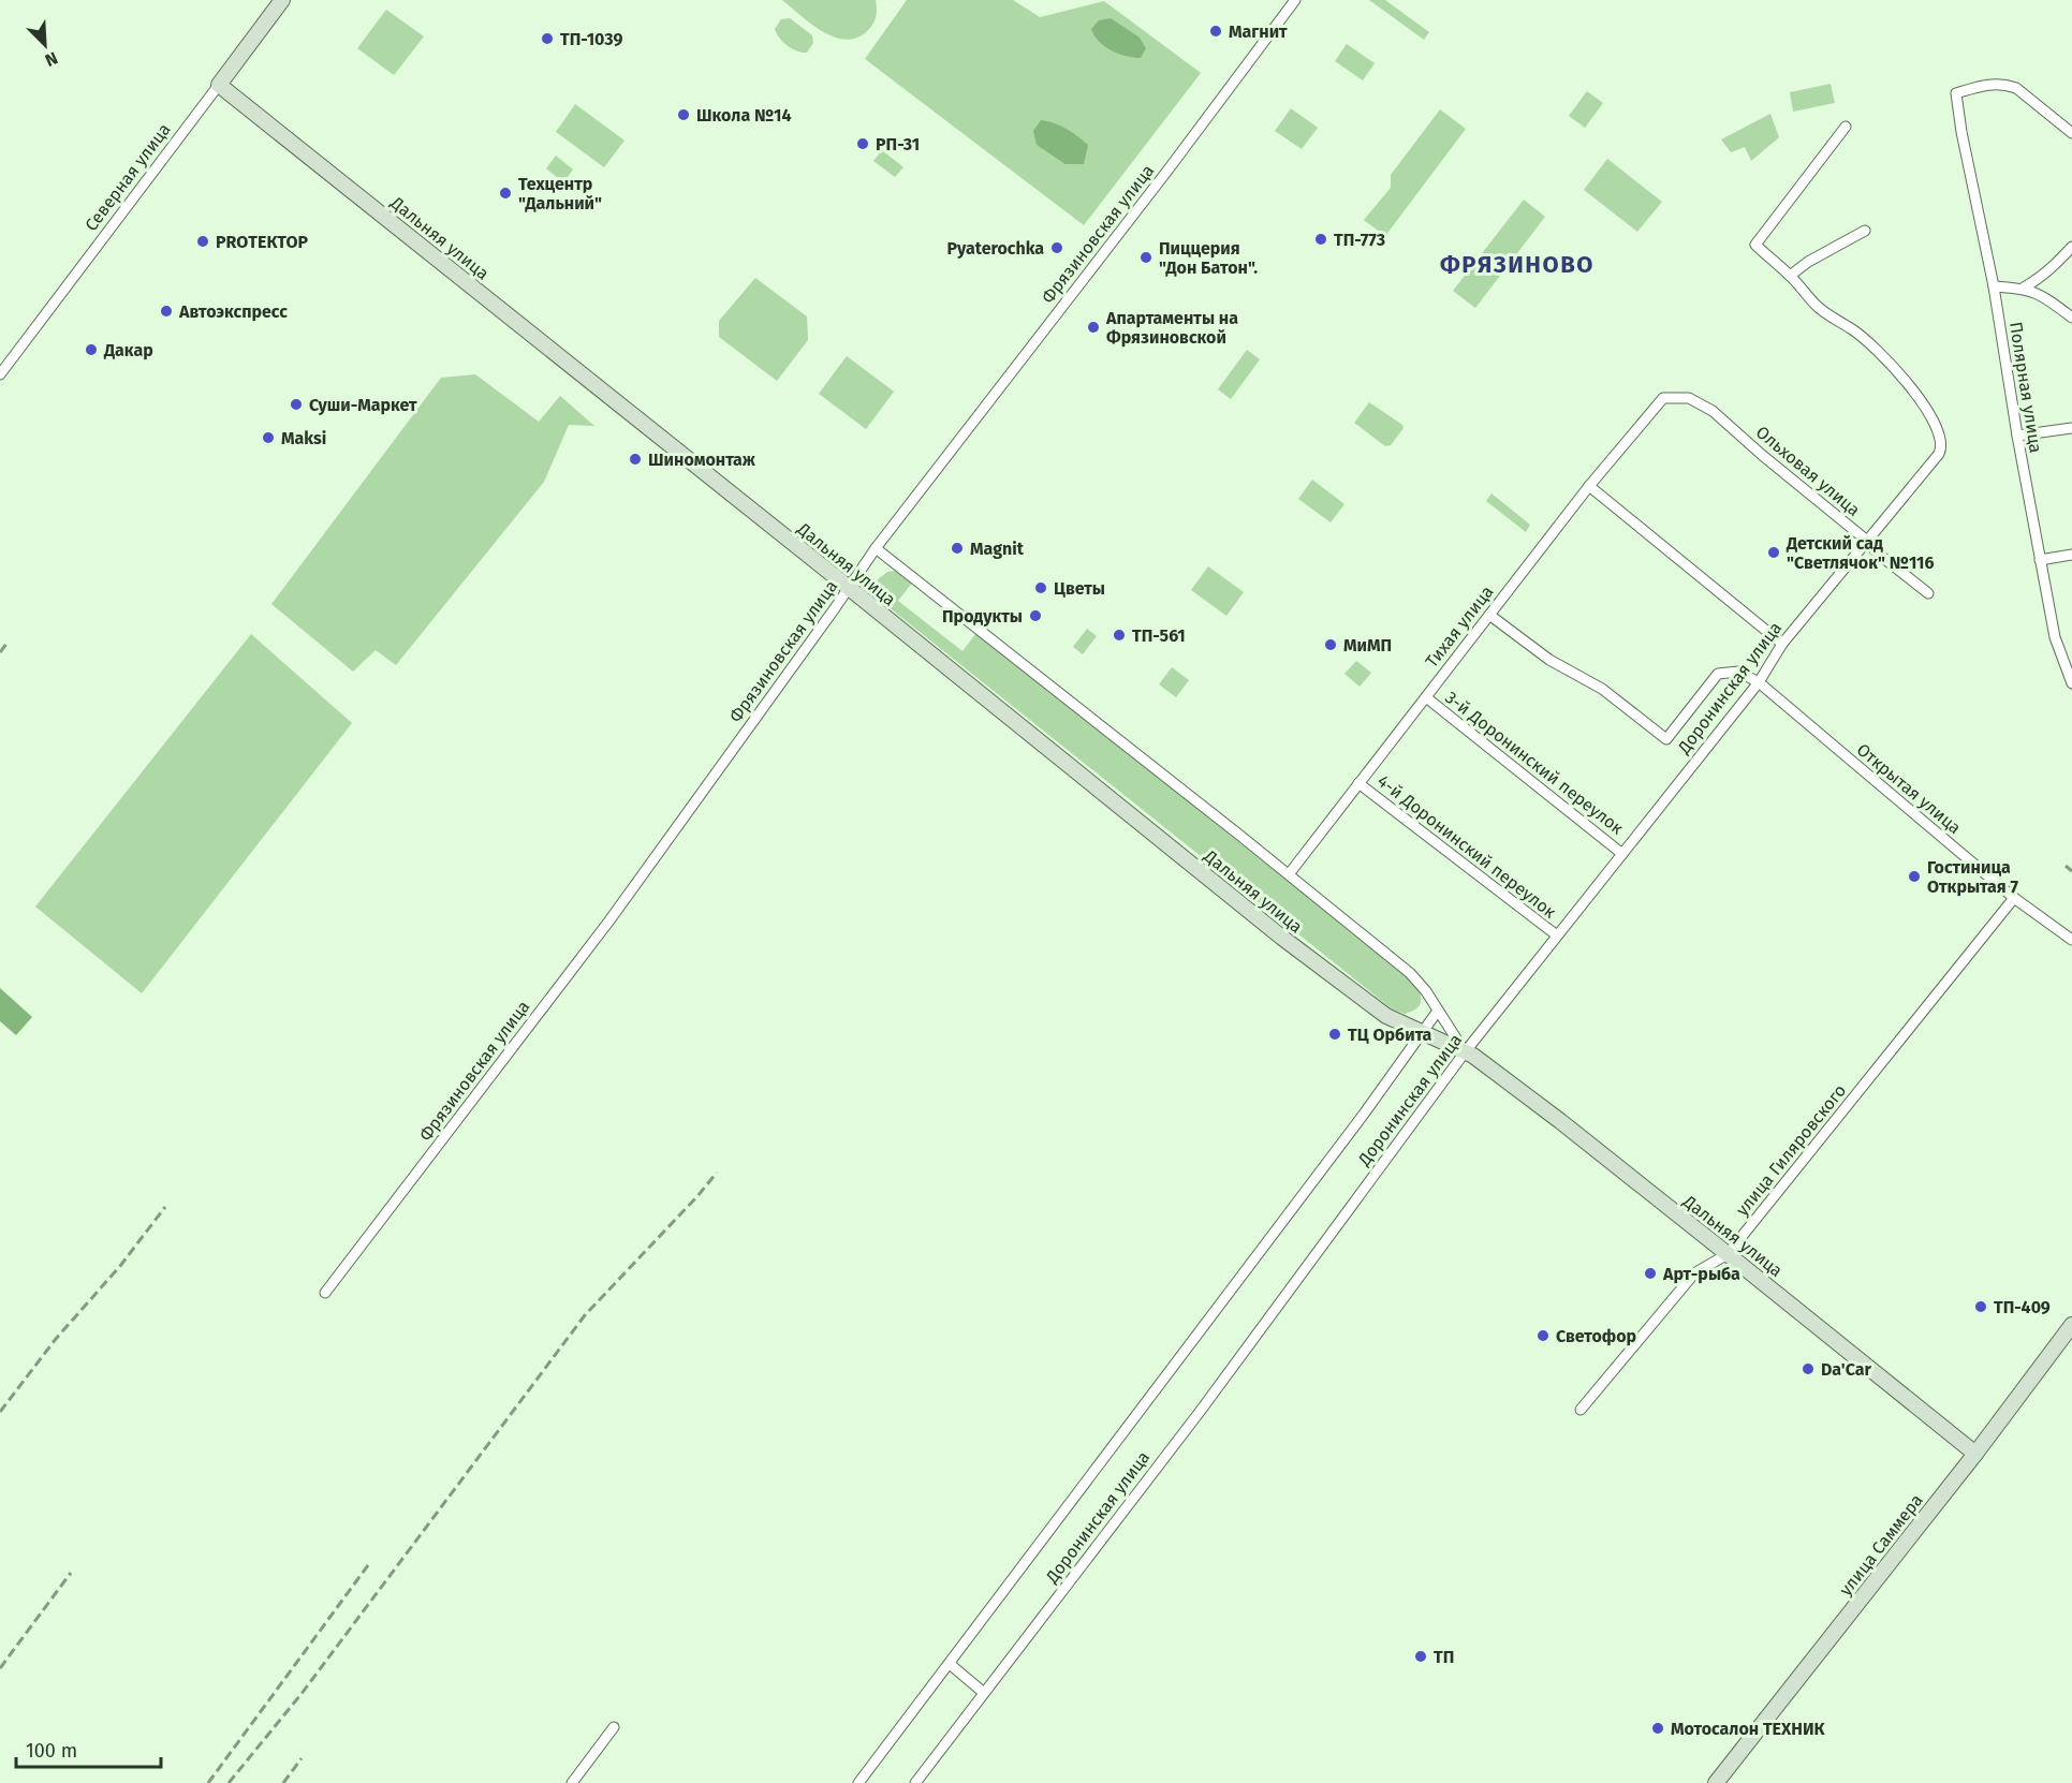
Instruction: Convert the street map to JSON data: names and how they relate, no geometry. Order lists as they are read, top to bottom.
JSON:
{
  "streets": {
    "street": [
      "Северная улица",
      "Фрязиновская улица",
      "Дальняя улица",
      "Полярная улица",
      "Ольховая улица",
      "Тихая улица",
      "Доронинская улица",
      "3-й Доронинский переулок",
      "Открытая улица",
      "4-й Доронинский переулок",
      "улица Гиляровского",
      "улица Саммера"
    ]
  },
  "crossings": [
    ["Северная улица", "Дальняя улица"],
    ["Фрязиновская улица", "Дальняя улица"],
    ["Дальняя улица", "Тихая улица"],
    ["Дальняя улица", "Доронинская улица"],
    ["Дальняя улица", "улица Гиляровского"],
    ["Дальняя улица", "улица Саммера"],
    ["Ольховая улица", "Тихая улица"],
    ["Ольховая улица", "Доронинская улица"],
    ["Тихая улица", "3-й Доронинский переулок"],
    ["Тихая улица", "4-й Доронинский переулок"],
    ["Доронинская улица", "3-й Доронинский переулок"],
    ["Доронинская улица", "Открытая улица"],
    ["Доронинская улица", "4-й Доронинский переулок"],
    ["Открытая улица", "улица Гиляровского"]
  ],
  "districts": ["ФРЯЗИНОВО"],
  "places": [
    "Магнит",
    "ТП-1039",
    "Школа №14",
    "РП-31",
    "Техцентр \"Дальний\"",
    "ТП-773",
    "PROТЕКТОР",
    "Pyaterochka",
    "Пиццерия \"Дон Батон\".",
    "Автоэкспресс",
    "Апартаменты на Фрязиновской",
    "Дакар",
    "Суши-Маркет",
    "Maksi",
    "Шиномонтаж",
    "Magnit",
    "Детский сад \"Светлячок\" №116",
    "Цветы",
    "Продукты",
    "ТП-561",
    "МиМП",
    "Гостиница Открытая 7",
    "ТЦ Орбита",
    "Арт-рыба",
    "ТП-409",
    "Светофор",
    "Da'Car",
    "ТП",
    "Мотосалон ТЕХНИК"
  ],
  "scale_bar": "100 m",
  "north": "bottom right"
}
